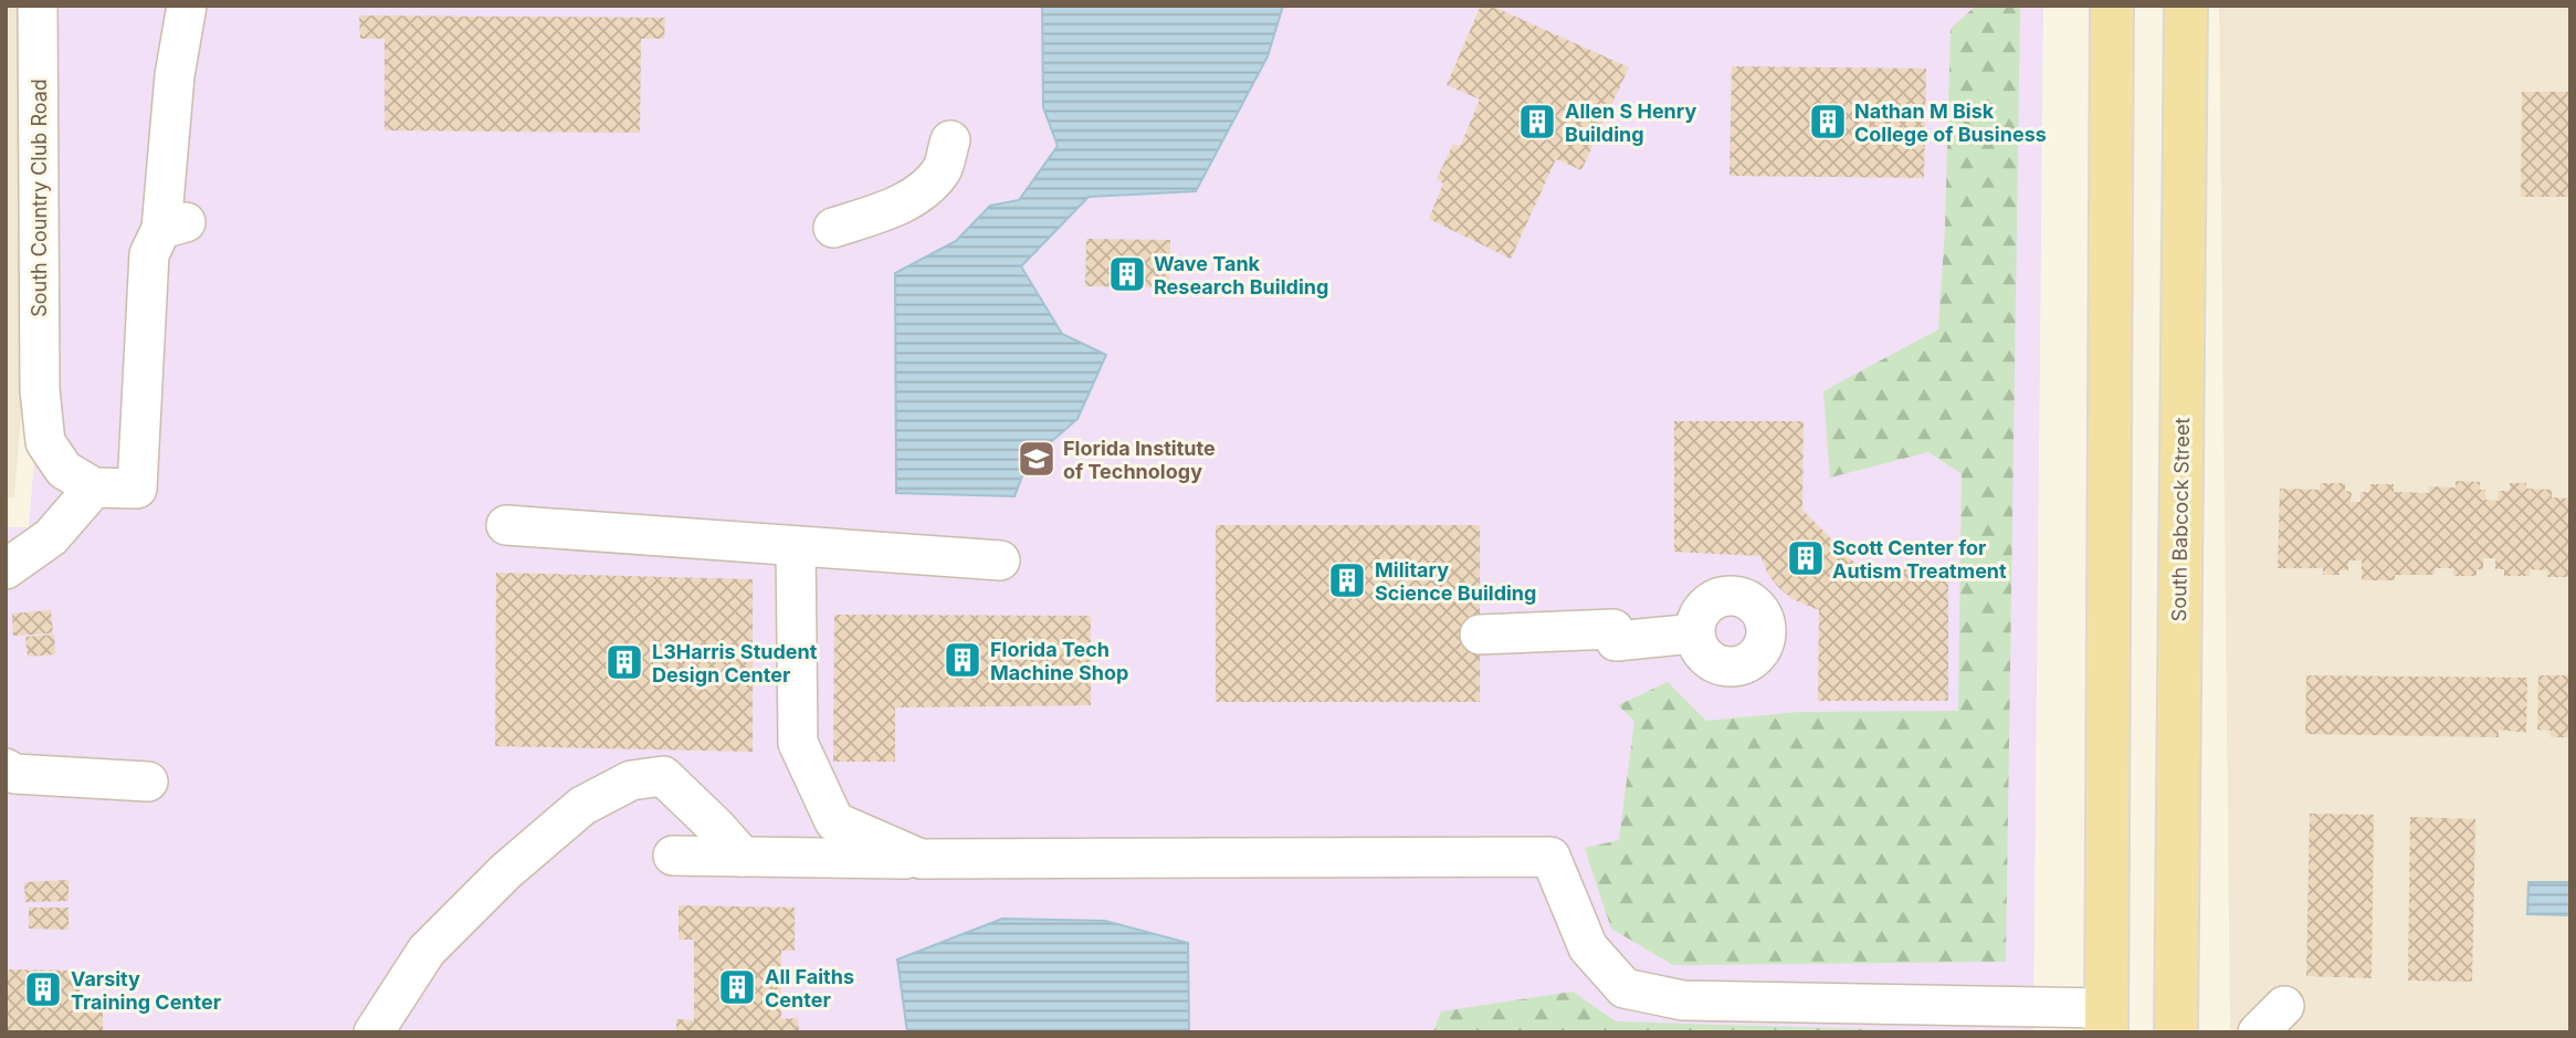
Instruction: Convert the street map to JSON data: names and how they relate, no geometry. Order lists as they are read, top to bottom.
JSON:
{
  "streets": {
    "main road": ["South Babcock Street"],
    "street": ["South Country Club Road"]
  },
  "places": {
    "building": [
      "Allen S Henry Building",
      "Nathan M Bisk College of Business",
      "Wave Tank Research Building",
      "Scott Center for Autism Treatment",
      "Military Science Building",
      "Florida Tech Machine Shop",
      "L3Harris Student Design Center",
      "All Faiths Center",
      "Varsity Training Center"
    ],
    "school or university": ["Florida Institute of Technology"]
  }
}
